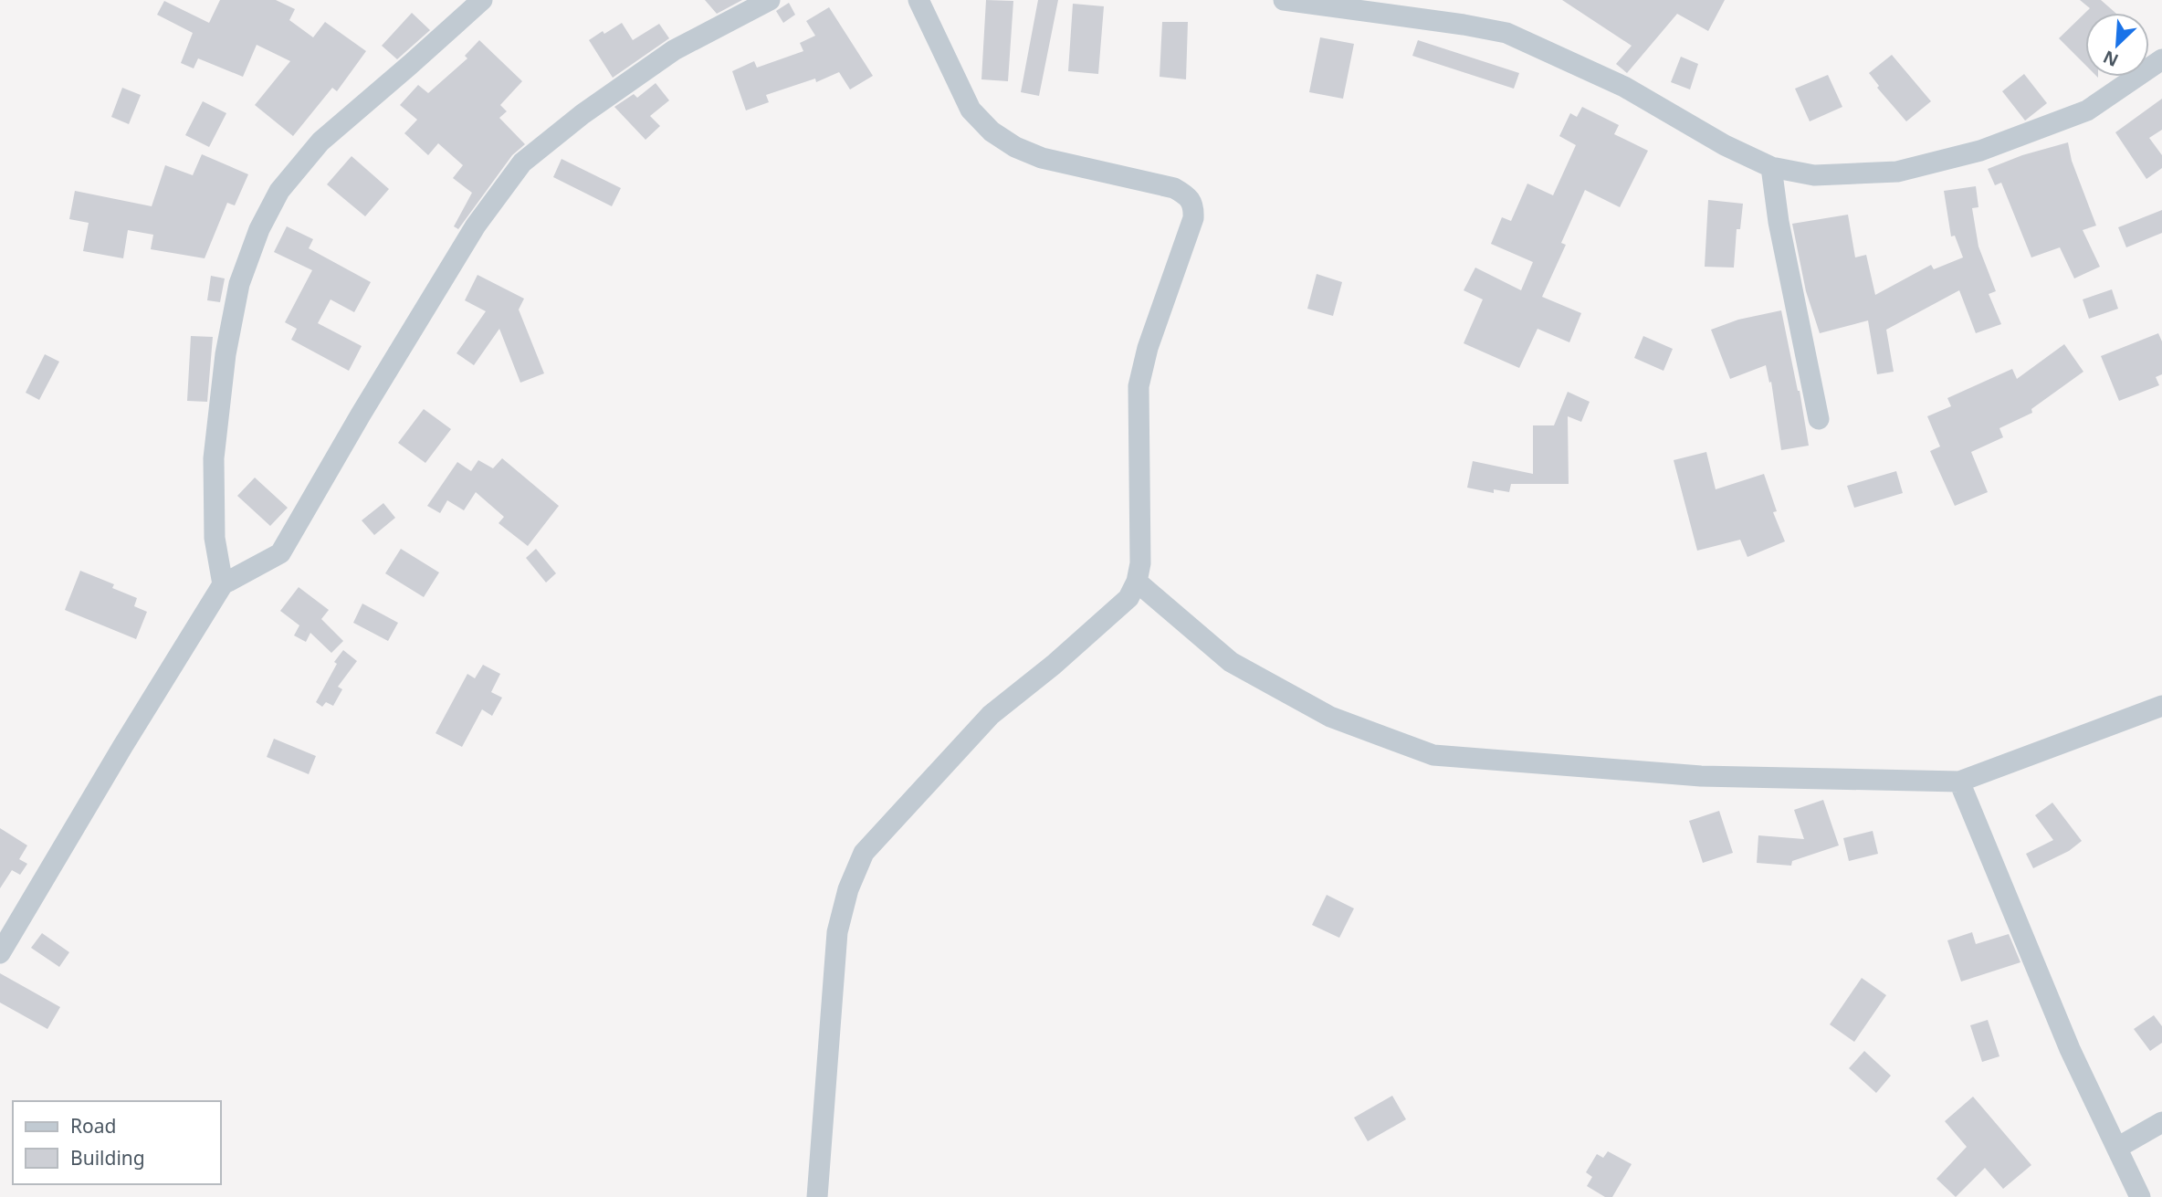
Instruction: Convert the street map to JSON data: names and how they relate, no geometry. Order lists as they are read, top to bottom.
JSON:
{
  "legend": ["Road", "Building"],
  "north": "bottom left"
}
